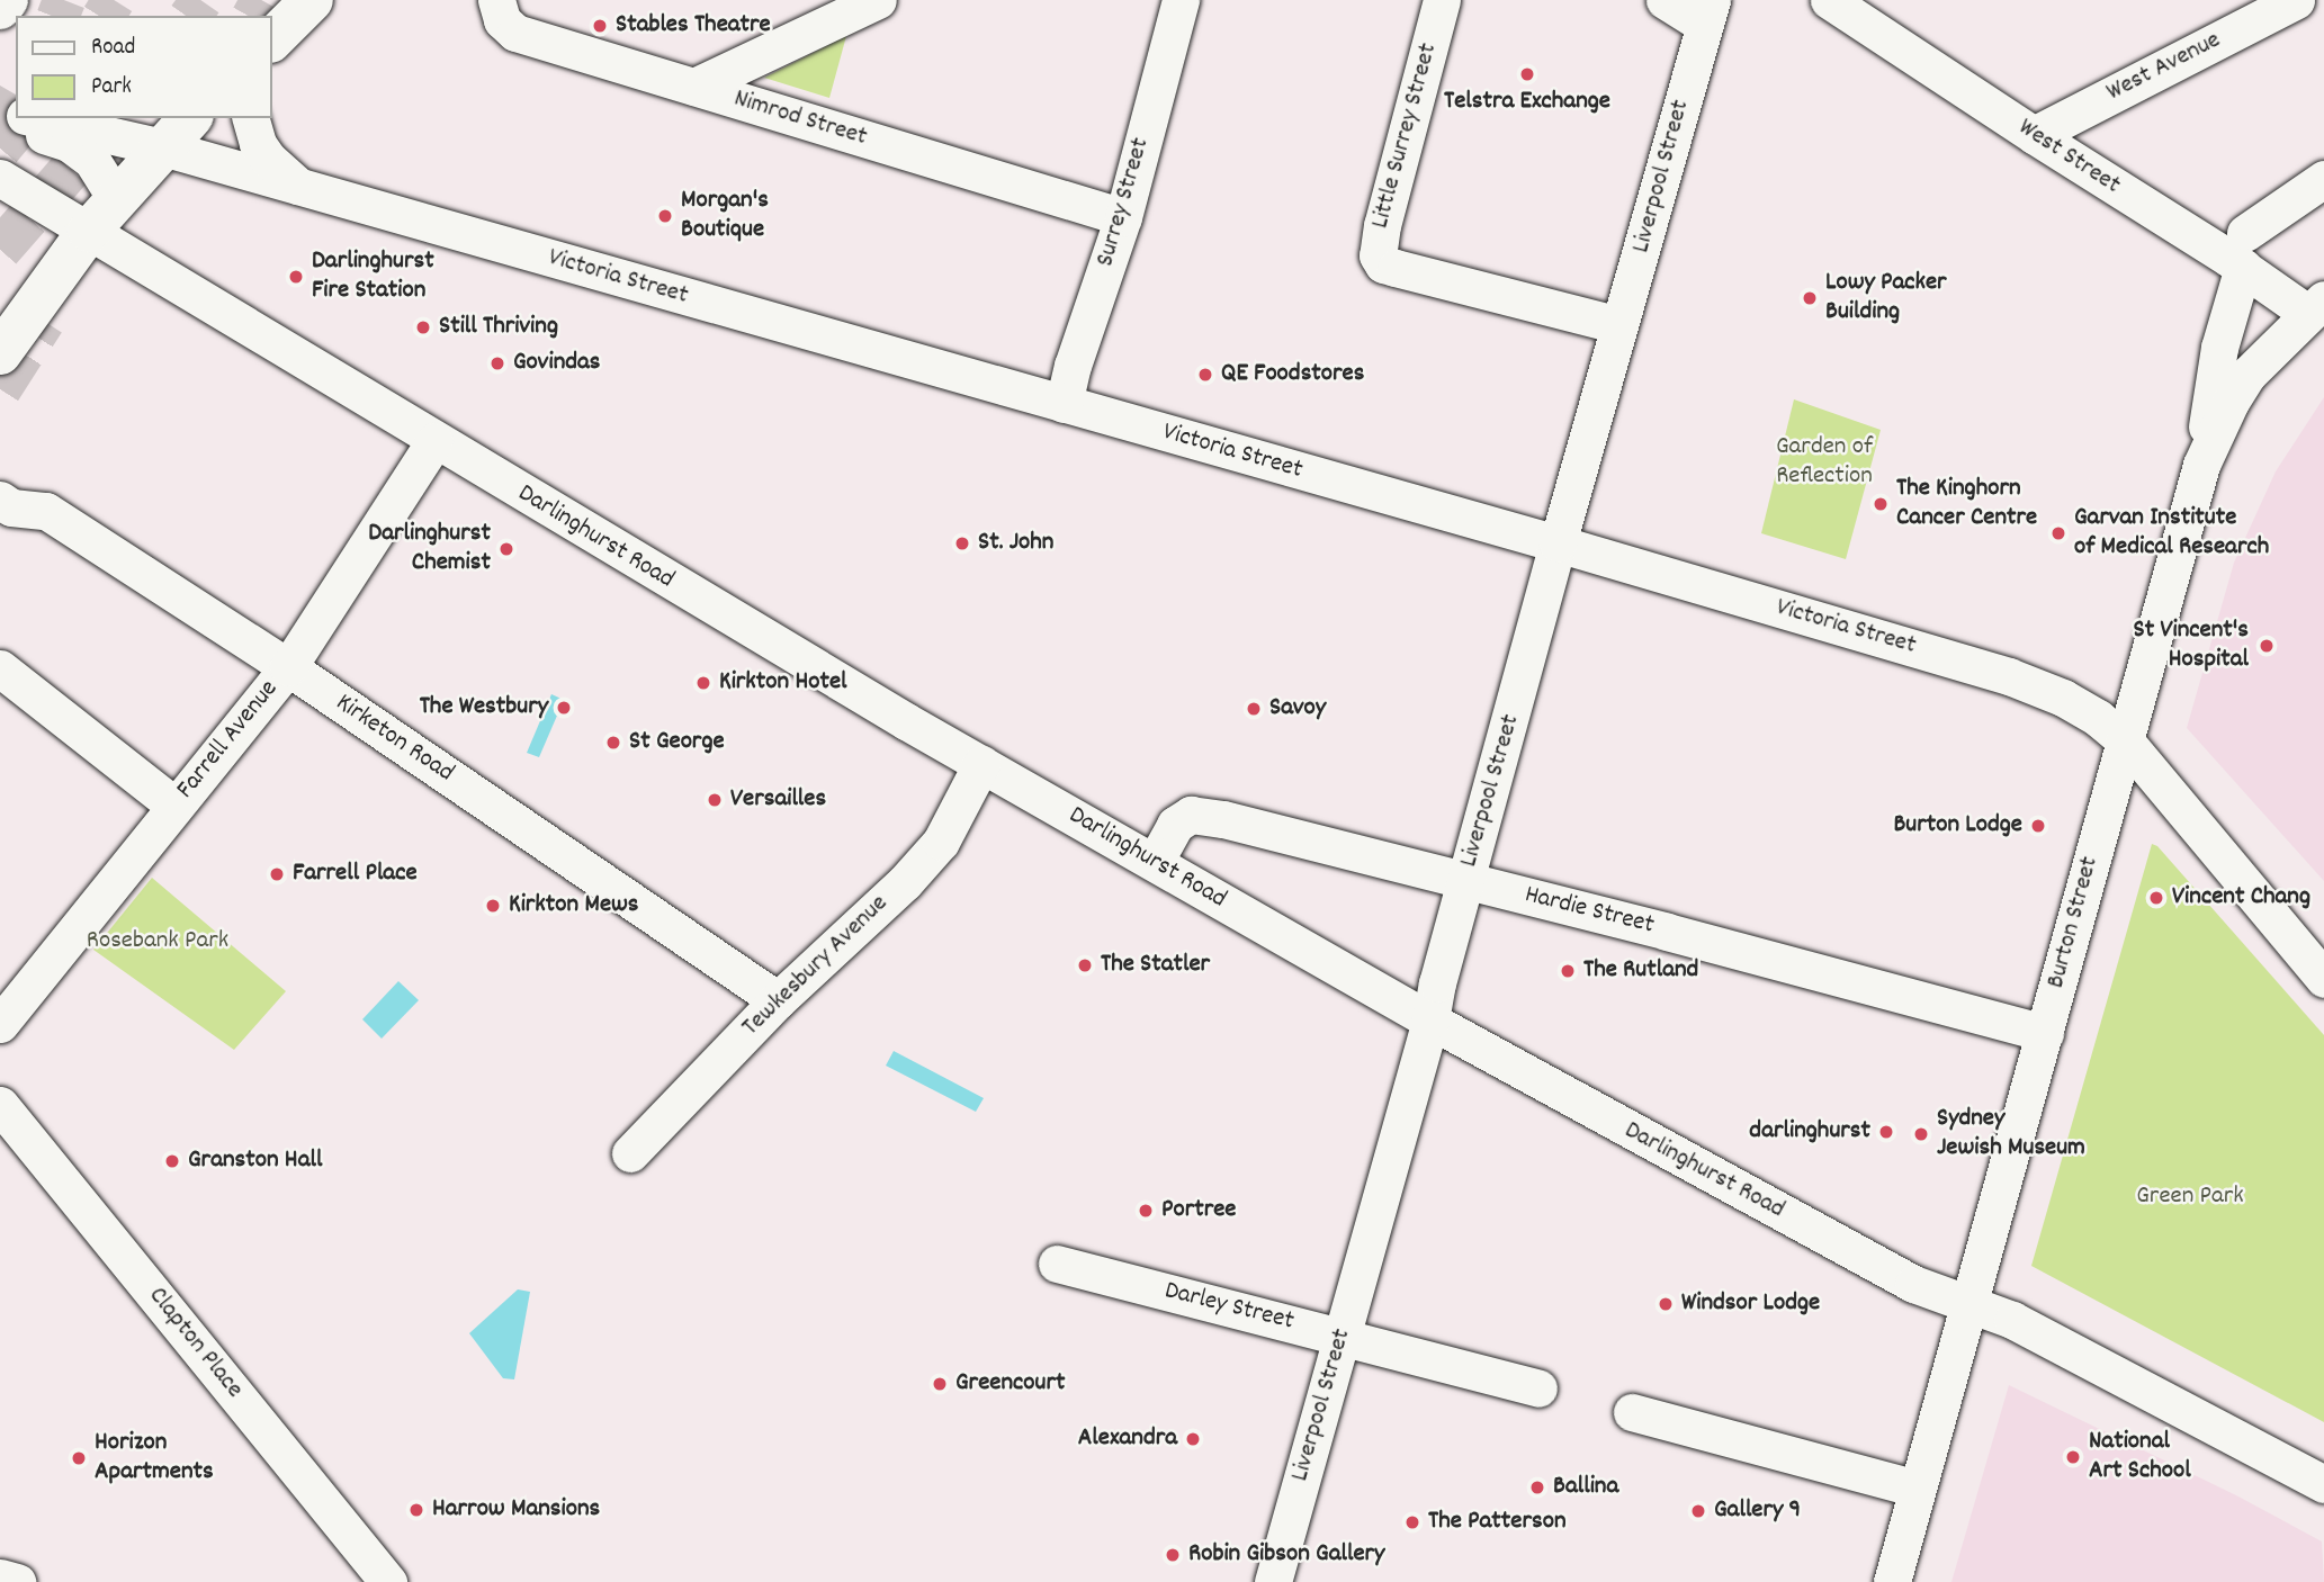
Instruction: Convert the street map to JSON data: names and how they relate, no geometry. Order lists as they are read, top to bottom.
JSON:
{
  "streets": {
    "street": [
      "West Avenue",
      "Nimrod Street",
      "Little Surrey Street",
      "West Street",
      "Liverpool Street",
      "Surrey Street",
      "Victoria Street",
      "Darlinghurst Road",
      "Kirketon Road",
      "Farrell Avenue",
      "Hardie Street",
      "Burton Street",
      "Tewkesbury Avenue",
      "Darley Street",
      "Clapton Place"
    ]
  },
  "crossings": [
    ["West Avenue", "West Street"],
    ["Nimrod Street", "Surrey Street"],
    ["Little Surrey Street", "Liverpool Street"],
    ["West Street", "Burton Street"],
    ["Liverpool Street", "Victoria Street"],
    ["Liverpool Street", "Darlinghurst Road"],
    ["Liverpool Street", "Hardie Street"],
    ["Liverpool Street", "Darley Street"],
    ["Surrey Street", "Victoria Street"],
    ["Victoria Street", "Burton Street"],
    ["Darlinghurst Road", "Farrell Avenue"],
    ["Darlinghurst Road", "Hardie Street"],
    ["Darlinghurst Road", "Burton Street"],
    ["Darlinghurst Road", "Tewkesbury Avenue"],
    ["Kirketon Road", "Farrell Avenue"],
    ["Kirketon Road", "Tewkesbury Avenue"],
    ["Hardie Street", "Burton Street"]
  ],
  "parks": ["Garden of Reflection", "Rosebank Park", "Green Park"],
  "places": [
    "Stables Theatre",
    "Telstra Exchange",
    "Morgan's Boutique",
    "Darlinghurst Fire Station",
    "Lowy Packer Building",
    "Still Thriving",
    "Govindas",
    "QE Foodstores",
    "The Kinghorn Cancer Centre",
    "Garvan Institute of Medical Research",
    "St. John",
    "Darlinghurst Chemist",
    "St Vincent's Hospital",
    "Kirkton Hotel",
    "The Westbury",
    "Savoy",
    "St George",
    "Versailles",
    "Burton Lodge",
    "Farrell Place",
    "Vincent Chang",
    "Kirkton Mews",
    "The Statler",
    "The Rutland",
    "darlinghurst",
    "Sydney Jewish Museum",
    "Granston Hall",
    "Portree",
    "Windsor Lodge",
    "Greencourt",
    "Alexandra",
    "National Art School",
    "Horizon Apartments",
    "Ballina",
    "Harrow Mansions",
    "Gallery 9",
    "The Patterson",
    "Robin Gibson Gallery"
  ],
  "legend": ["Road", "Park"]
}
